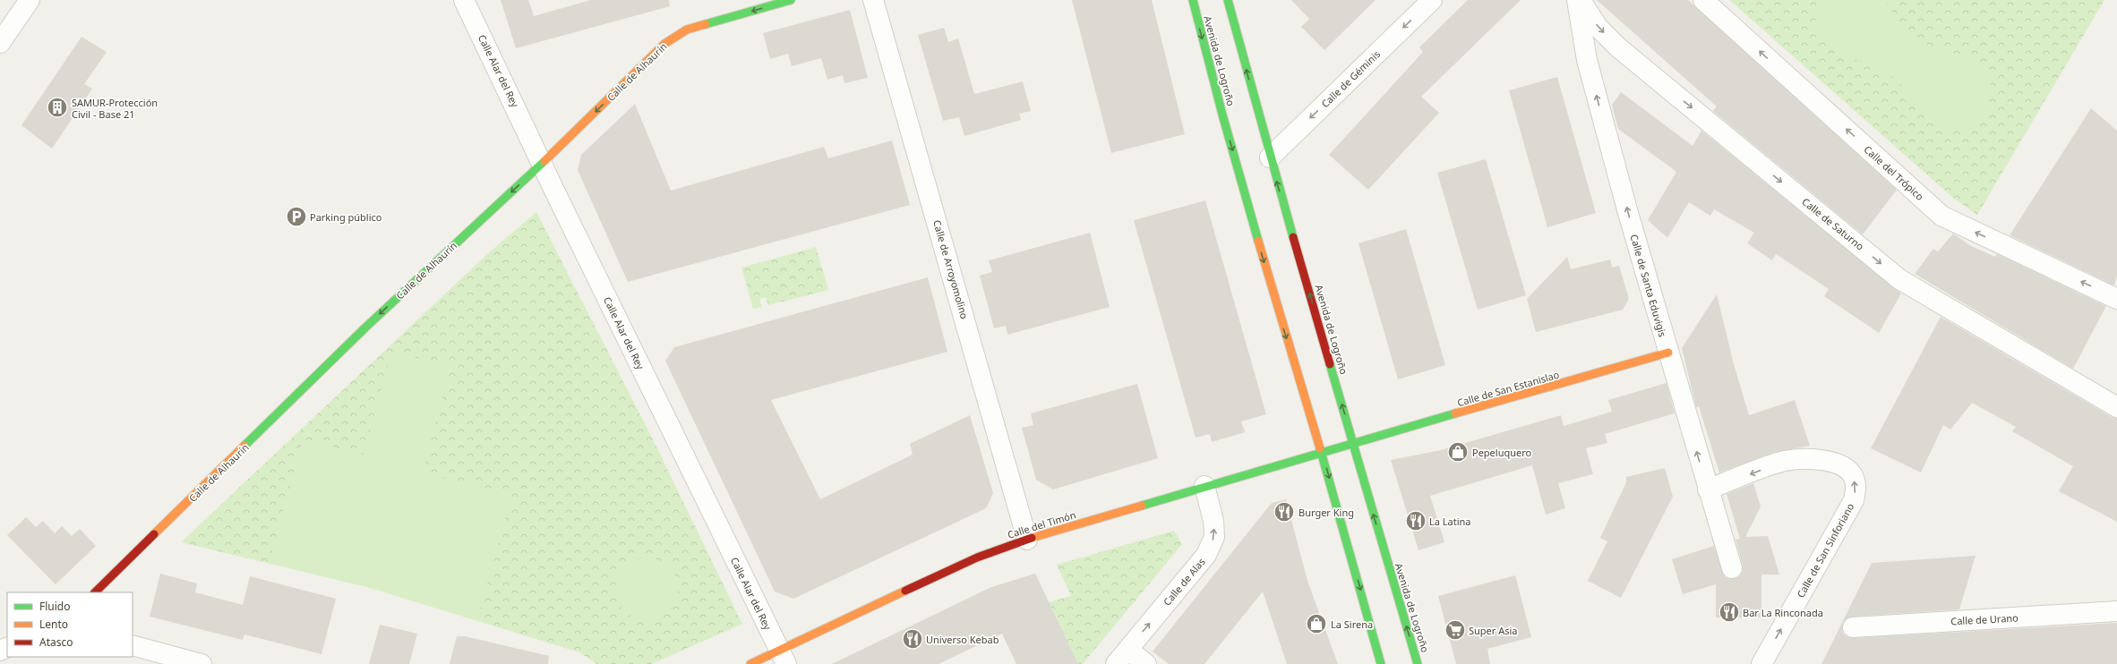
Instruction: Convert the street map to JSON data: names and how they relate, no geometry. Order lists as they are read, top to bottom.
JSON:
{
  "streets": {
    "street": [
      "Avenida de Logroño",
      "Calle Alar del Rey",
      "Calle de Alhaurín",
      "Calle de Géminis",
      "Calle del Trópico",
      "Calle de Saturno",
      "Calle de Arroyomolino",
      "Calle de Santa Eduvigis",
      "Calle de San Estanislao",
      "Calle del Timón",
      "Calle de San Sinforiano",
      "Calle de Alas",
      "Calle de Urano"
    ]
  },
  "crossings": [
    ["Avenida de Logroño", "Calle de Géminis"],
    ["Avenida de Logroño", "Calle de San Estanislao"],
    ["Avenida de Logroño", "Calle del Timón"],
    ["Calle Alar del Rey", "Calle de Alhaurín"],
    ["Calle Alar del Rey", "Calle del Timón"],
    ["Calle de Arroyomolino", "Calle del Timón"],
    ["Calle de Santa Eduvigis", "Calle de San Estanislao"],
    ["Calle de Santa Eduvigis", "Calle de San Sinforiano"],
    ["Calle de San Estanislao", "Calle del Timón"],
    ["Calle del Timón", "Calle de Alas"]
  ],
  "one_way": [
    "Calle de Alhaurín",
    "Calle de Géminis",
    "Calle del Trópico",
    "Calle de Saturno",
    "Calle de Santa Eduvigis",
    "Calle de Alas"
  ],
  "places": {
    "building": ["SAMUR-Protección Civil - Base 21"],
    "parking": ["Parking público"],
    "shop": ["Pepeluquero", "La Sirena"],
    "restaurant": [
      "Burger King",
      "La Latina",
      "Bar La Rinconada",
      "Universo Kebab"
    ],
    "supermarket": ["Super Asia"]
  },
  "legend": ["Fluido", "Lento", "Atasco"]
}
